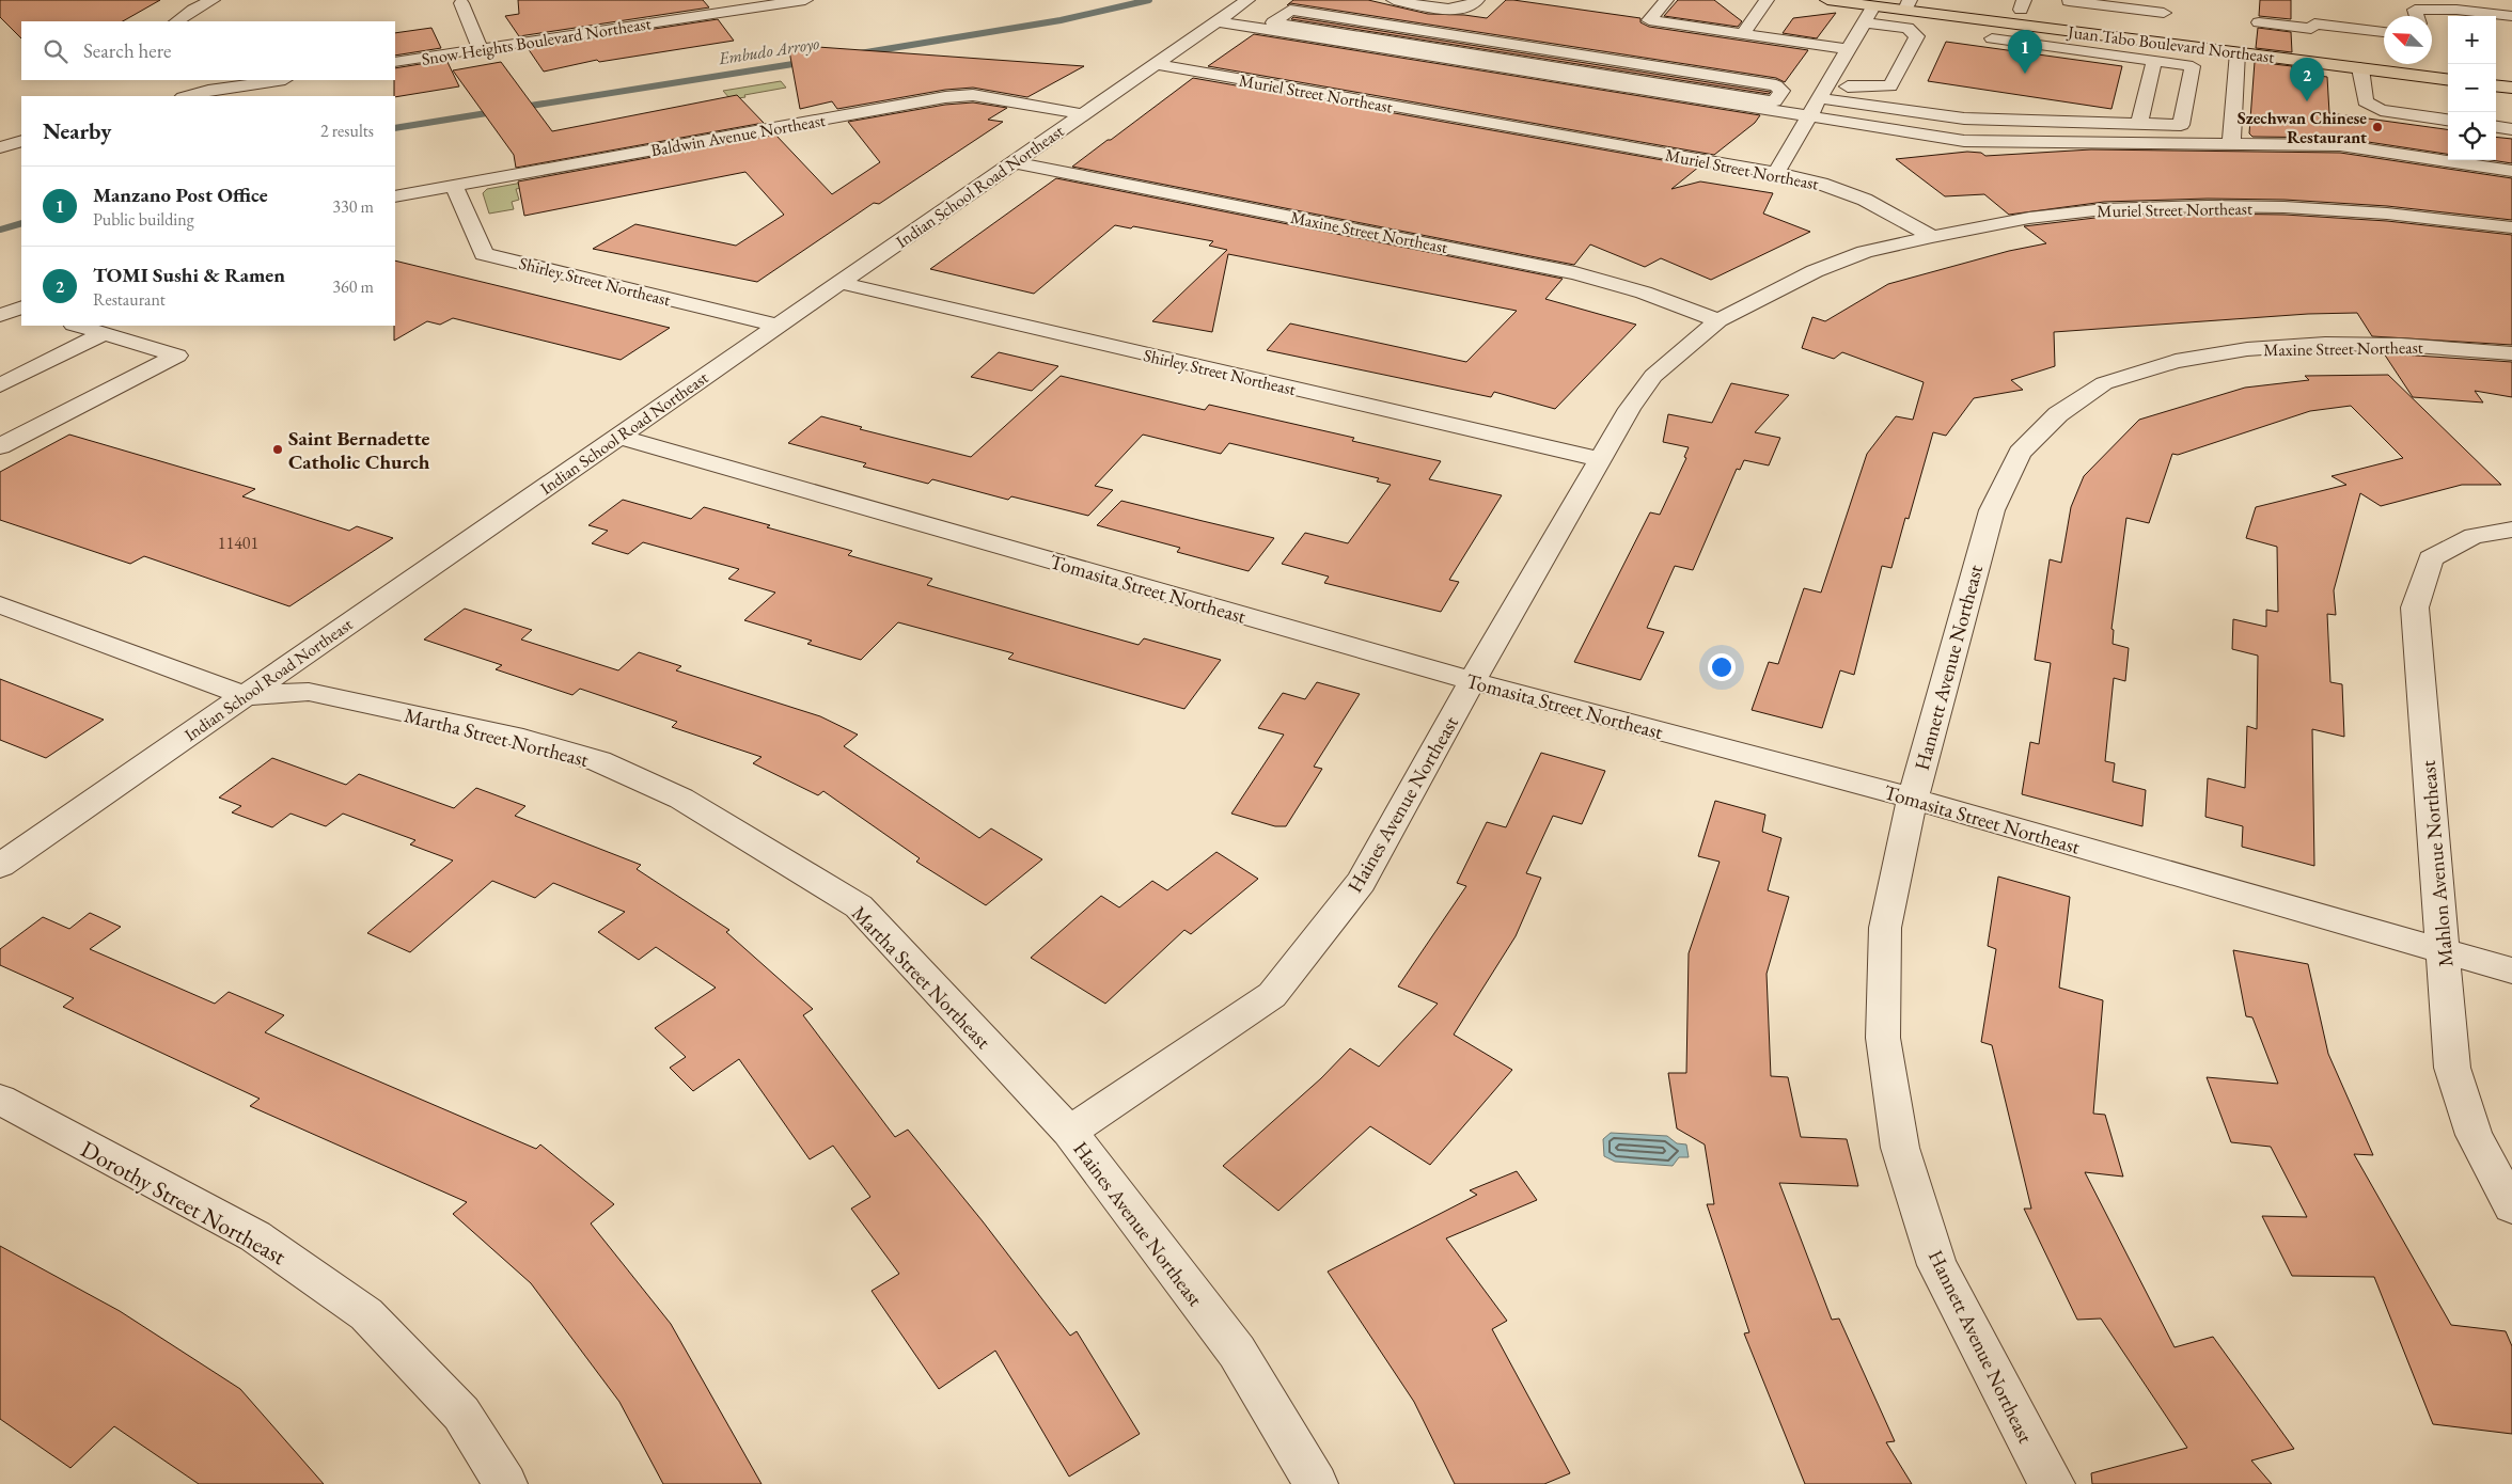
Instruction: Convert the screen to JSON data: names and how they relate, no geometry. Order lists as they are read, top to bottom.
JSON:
{
  "streets": {
    "main road": ["Juan Tabo Boulevard Northeast"],
    "street": [
      "Snow Heights Boulevard Northeast",
      "Muriel Street Northeast",
      "Baldwin Avenue Northeast",
      "Indian School Road Northeast",
      "Maxine Street Northeast",
      "Shirley Street Northeast",
      "Tomasita Street Northeast",
      "Hannett Avenue Northeast",
      "Martha Street Northeast",
      "Haines Avenue Northeast",
      "Mahlon Avenue Northeast",
      "Dorothy Street Northeast"
    ]
  },
  "crossings": [
    ["Muriel Street Northeast", "Indian School Road Northeast"],
    ["Muriel Street Northeast", "Haines Avenue Northeast"],
    ["Baldwin Avenue Northeast", "Indian School Road Northeast"],
    ["Baldwin Avenue Northeast", "Shirley Street Northeast"],
    ["Indian School Road Northeast", "Maxine Street Northeast"],
    ["Indian School Road Northeast", "Shirley Street Northeast"],
    ["Indian School Road Northeast", "Tomasita Street Northeast"],
    ["Indian School Road Northeast", "Martha Street Northeast"],
    ["Maxine Street Northeast", "Hannett Avenue Northeast"],
    ["Maxine Street Northeast", "Haines Avenue Northeast"],
    ["Shirley Street Northeast", "Haines Avenue Northeast"],
    ["Tomasita Street Northeast", "Hannett Avenue Northeast"],
    ["Tomasita Street Northeast", "Haines Avenue Northeast"],
    ["Tomasita Street Northeast", "Mahlon Avenue Northeast"],
    ["Martha Street Northeast", "Haines Avenue Northeast"]
  ],
  "water": ["Embudo Arroyo"],
  "places": ["Szechwan Chinese Restaurant", "Saint Bernadette Catholic Church"],
  "house_numbers": ["11401"],
  "north": "top left",
  "page": {
    "map_buttons": ["+", "−"],
    "search": "Search here",
    "pins": ["1", "2"],
    "heading": ["Nearby", "2 results"],
    "list": [
      {
        "mark": "1",
        "name": "Manzano Post Office",
        "note": "Public building",
        "value": "330 m"
      },
      {
        "mark": "2",
        "name": "TOMI Sushi & Ramen",
        "note": "Restaurant",
        "value": "360 m"
      }
    ]
  }
}
